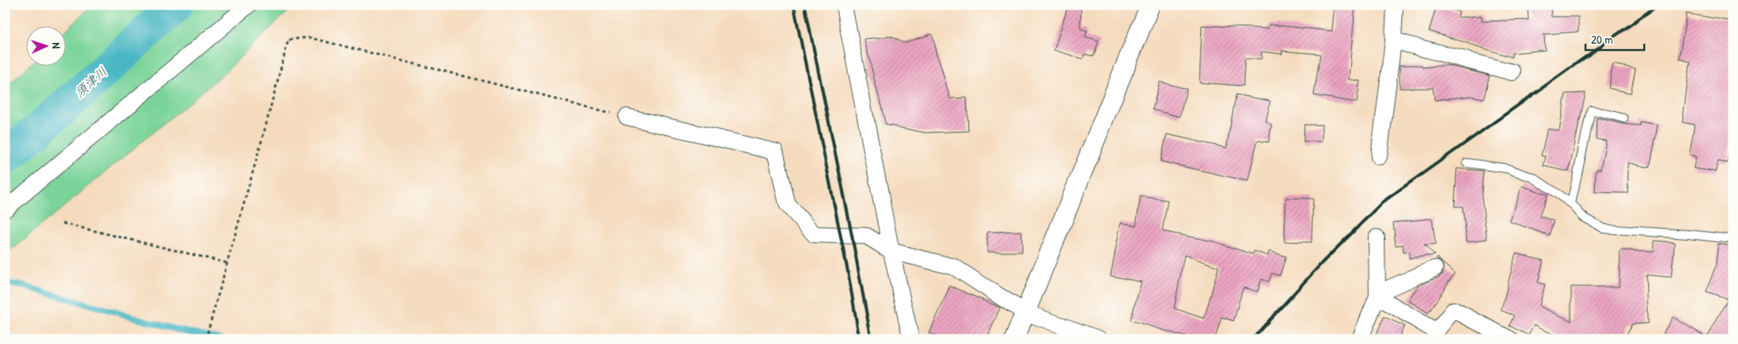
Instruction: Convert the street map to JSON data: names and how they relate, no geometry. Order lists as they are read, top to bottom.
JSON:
{
  "water": ["須津川"],
  "scale_bar": "20 m",
  "north": "right"
}
